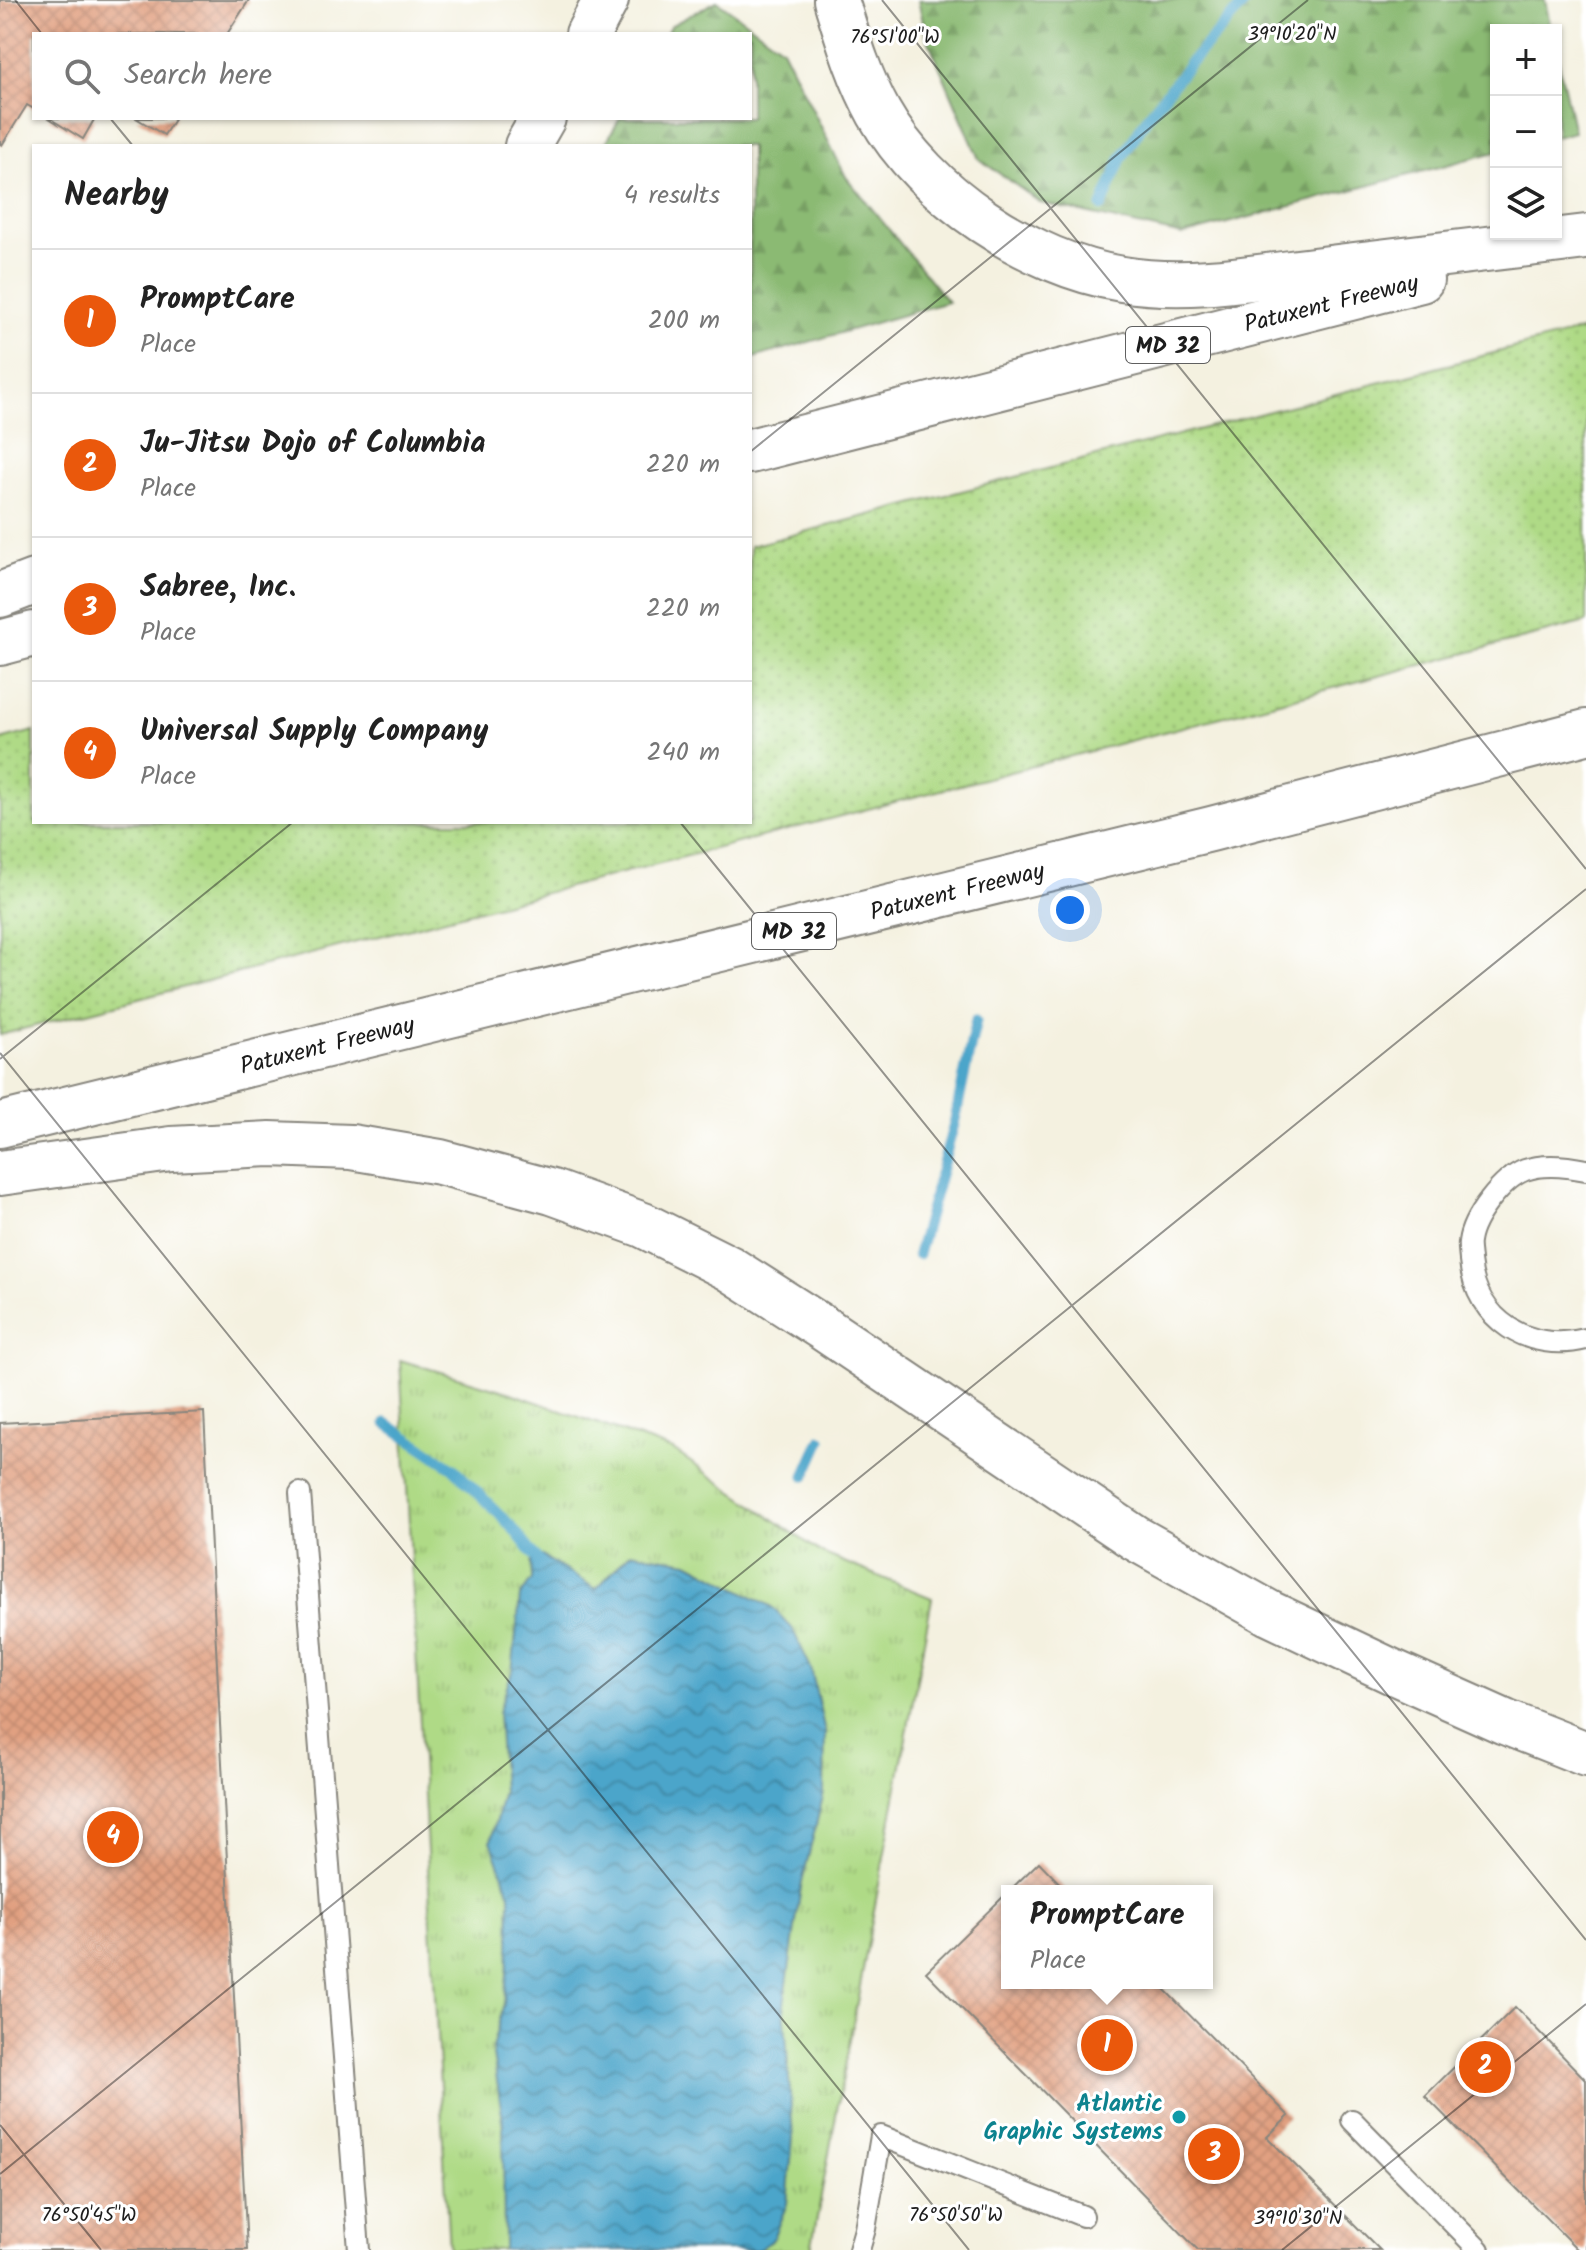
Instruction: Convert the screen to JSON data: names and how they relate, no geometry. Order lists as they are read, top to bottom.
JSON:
{
  "streets": {
    "highway": ["Patuxent Freeway", "MD 32"]
  },
  "places": ["Atlantic Graphic Systems"],
  "page": {
    "map_buttons": ["+", "−"],
    "search": "Search here",
    "heading": ["Nearby", "4 results"],
    "list": [
      {
        "mark": "1",
        "name": "PromptCare",
        "note": "Place",
        "value": "200 m"
      },
      {
        "mark": "2",
        "name": "Ju-Jitsu Dojo of Columbia",
        "note": "Place",
        "value": "220 m"
      },
      {
        "mark": "3",
        "name": "Sabree, Inc.",
        "note": "Place",
        "value": "220 m"
      },
      {
        "mark": "4",
        "name": "Universal Supply Company",
        "note": "Place",
        "value": "240 m"
      }
    ],
    "pins": [
      "4",
      "1",
      "2",
      "3"
    ],
    "popup": ["PromptCare", "Place"]
  },
  "coordinates": [
    "39°10'20\"N",
    "76°51'00\"W",
    "76°50'45\"W",
    "76°50'50\"W",
    "39°10'30\"N"
  ]
}
